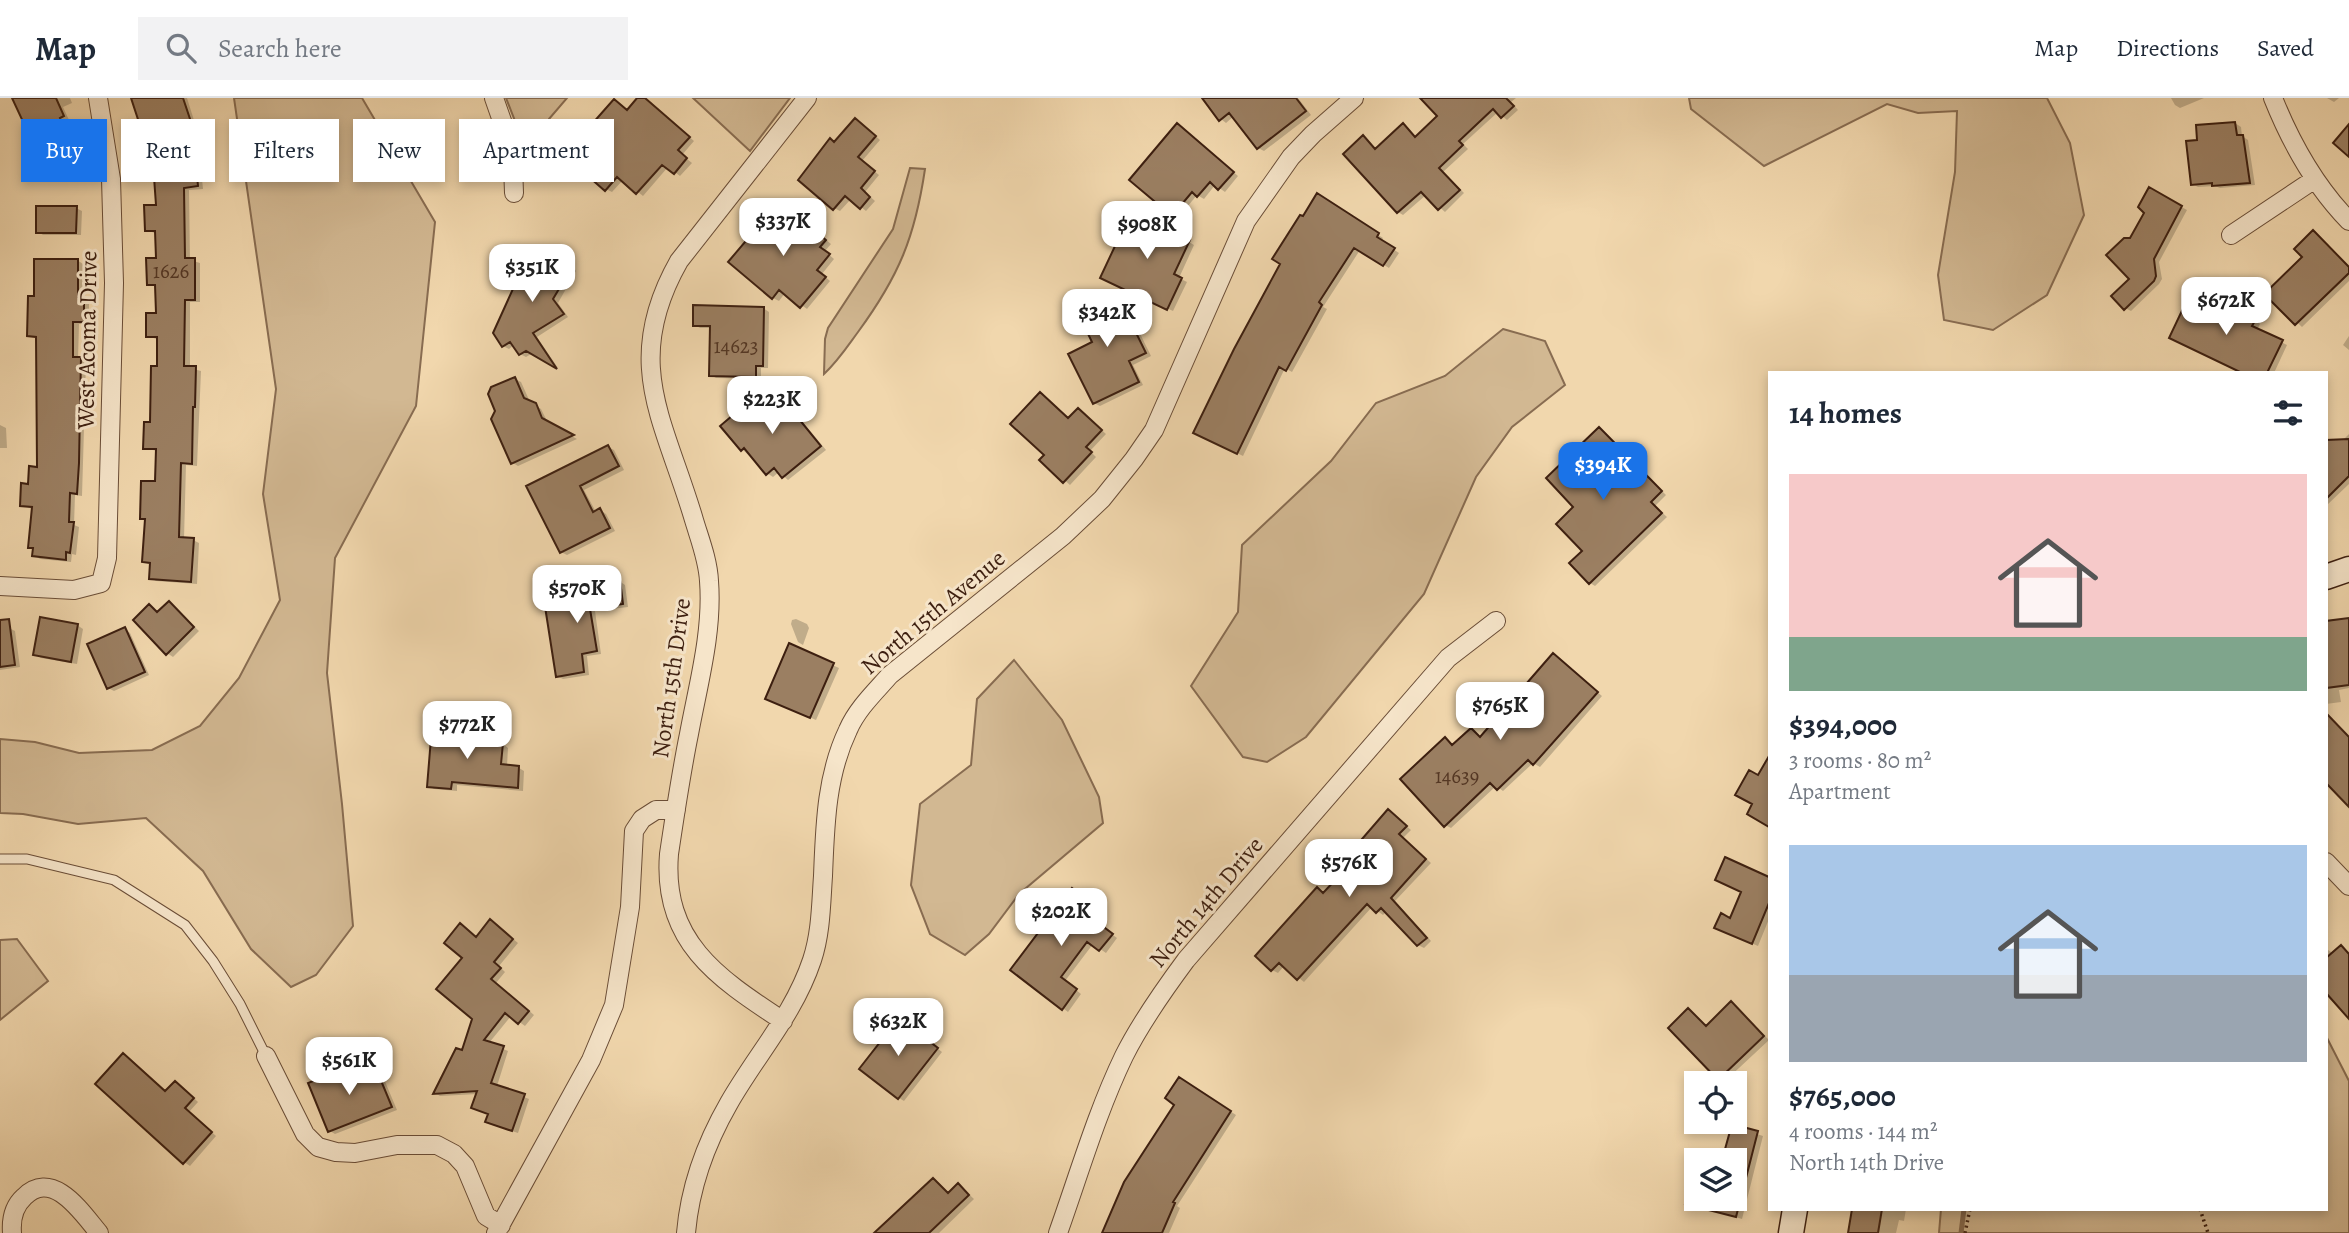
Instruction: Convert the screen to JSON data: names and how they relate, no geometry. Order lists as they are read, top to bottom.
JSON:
{
  "streets": {
    "street": [
      "West Acoma Drive",
      "North 15th Avenue",
      "North 15th Drive",
      "North 14th Drive"
    ]
  },
  "crossings": [
    ["North 15th Avenue", "North 15th Drive"]
  ],
  "house_numbers": ["1626", "14623", "14639"],
  "page": {
    "header": "Map",
    "search": "Search here",
    "nav": ["Map", "Directions", "Saved"],
    "chip": [
      "Buy",
      "Rent",
      "Filters",
      "New",
      "Apartment"
    ],
    "price": [
      "$337K",
      "$908K",
      "$351K",
      "$672K",
      "$342K",
      "$223K",
      "$394K",
      "$570K",
      "$765K",
      "$772K",
      "$576K",
      "$202K",
      "$632K",
      "$561K"
    ],
    "heading": "14 homes",
    "list": [
      {
        "name": "$394,000",
        "note": "3 rooms · 80 m² · Apartment"
      },
      {
        "name": "$765,000",
        "note": "4 rooms · 144 m² · North 14th Drive"
      }
    ]
  }
}
